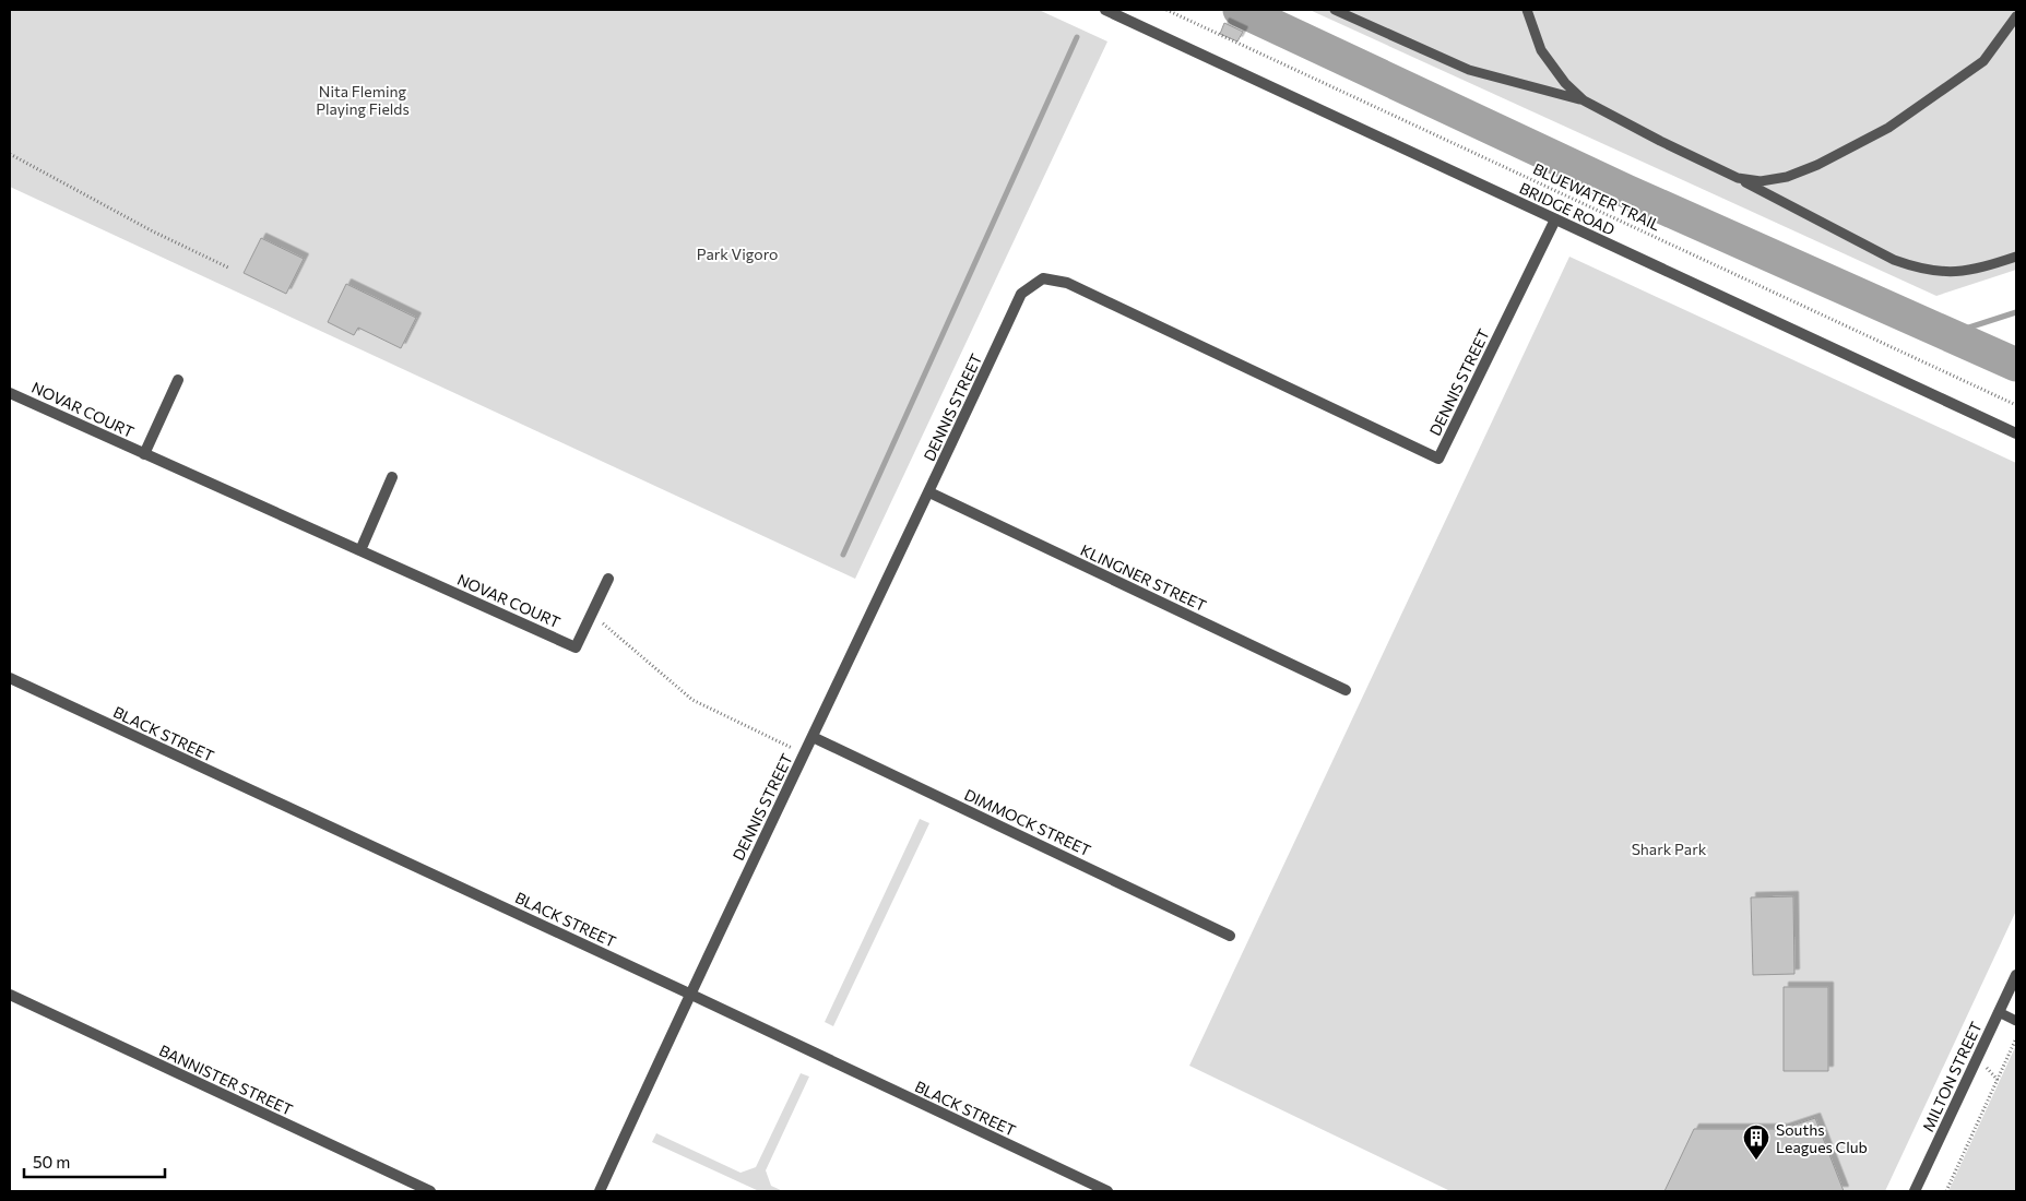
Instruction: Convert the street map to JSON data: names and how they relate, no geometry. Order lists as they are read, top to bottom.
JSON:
{
  "streets": {
    "street": [
      "BRIDGE ROAD",
      "DENNIS STREET",
      "NOVAR COURT",
      "KLINGNER STREET",
      "BLACK STREET",
      "DIMMOCK STREET",
      "MILTON STREET",
      "BANNISTER STREET"
    ],
    "path": ["BLUEWATER TRAIL"]
  },
  "crossings": [
    ["BRIDGE ROAD", "DENNIS STREET"],
    ["DENNIS STREET", "KLINGNER STREET"],
    ["DENNIS STREET", "BLACK STREET"],
    ["DENNIS STREET", "DIMMOCK STREET"]
  ],
  "parks": ["Nita Fleming Playing Fields", "Park Vigoro", "Shark Park"],
  "places": {
    "building": ["Souths Leagues Club"]
  },
  "scale_bar": "50 m"
}
